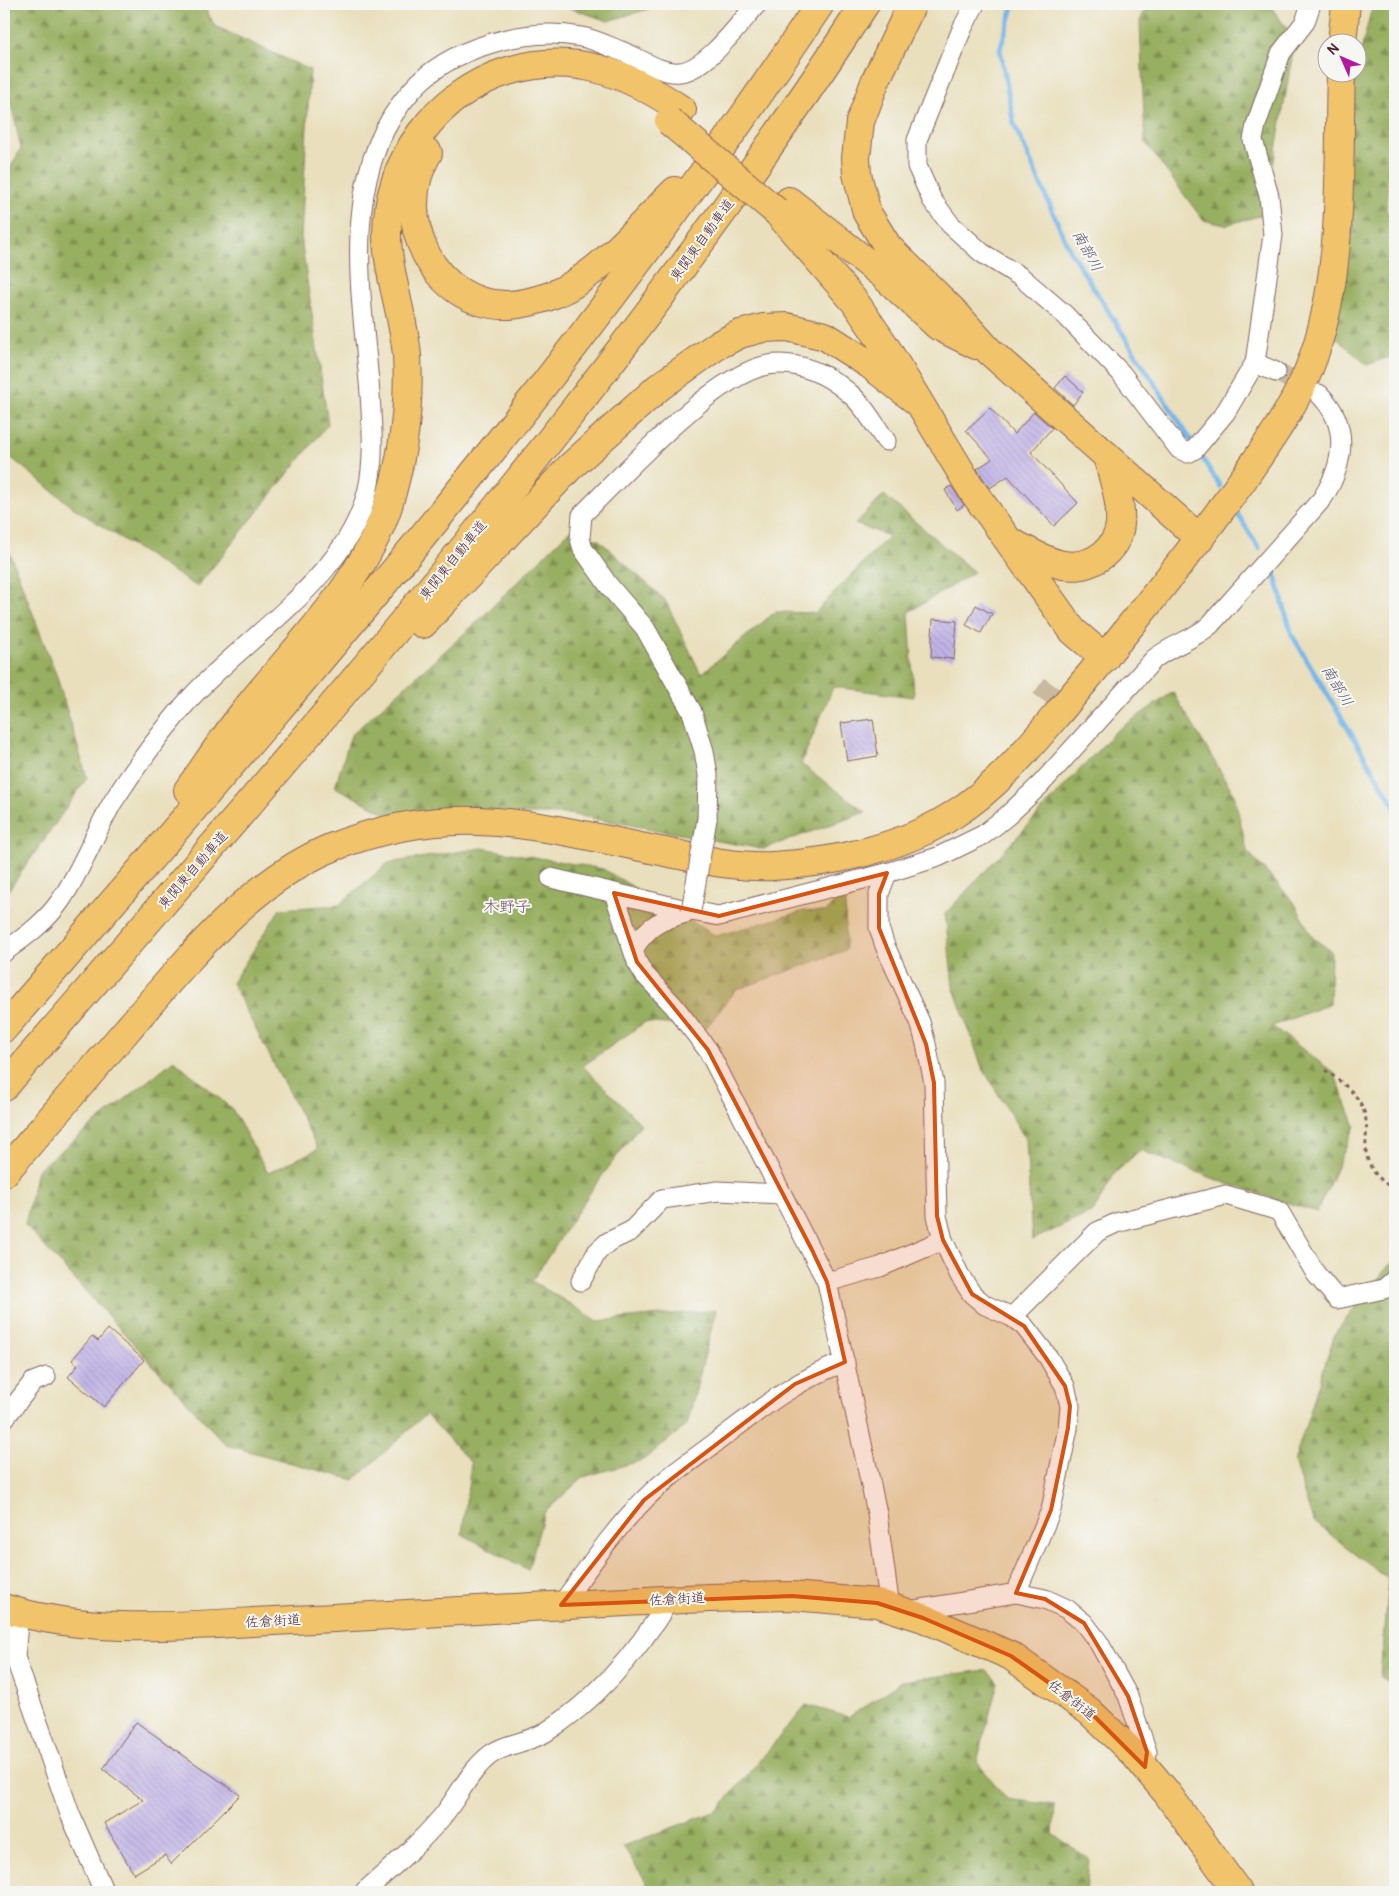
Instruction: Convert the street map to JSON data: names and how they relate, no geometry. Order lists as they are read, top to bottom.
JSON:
{
  "streets": {
    "main road": ["東関東自動車道", "佐倉街道"]
  },
  "districts": ["木野子"],
  "water": ["南部川"],
  "north": "top left"
}
